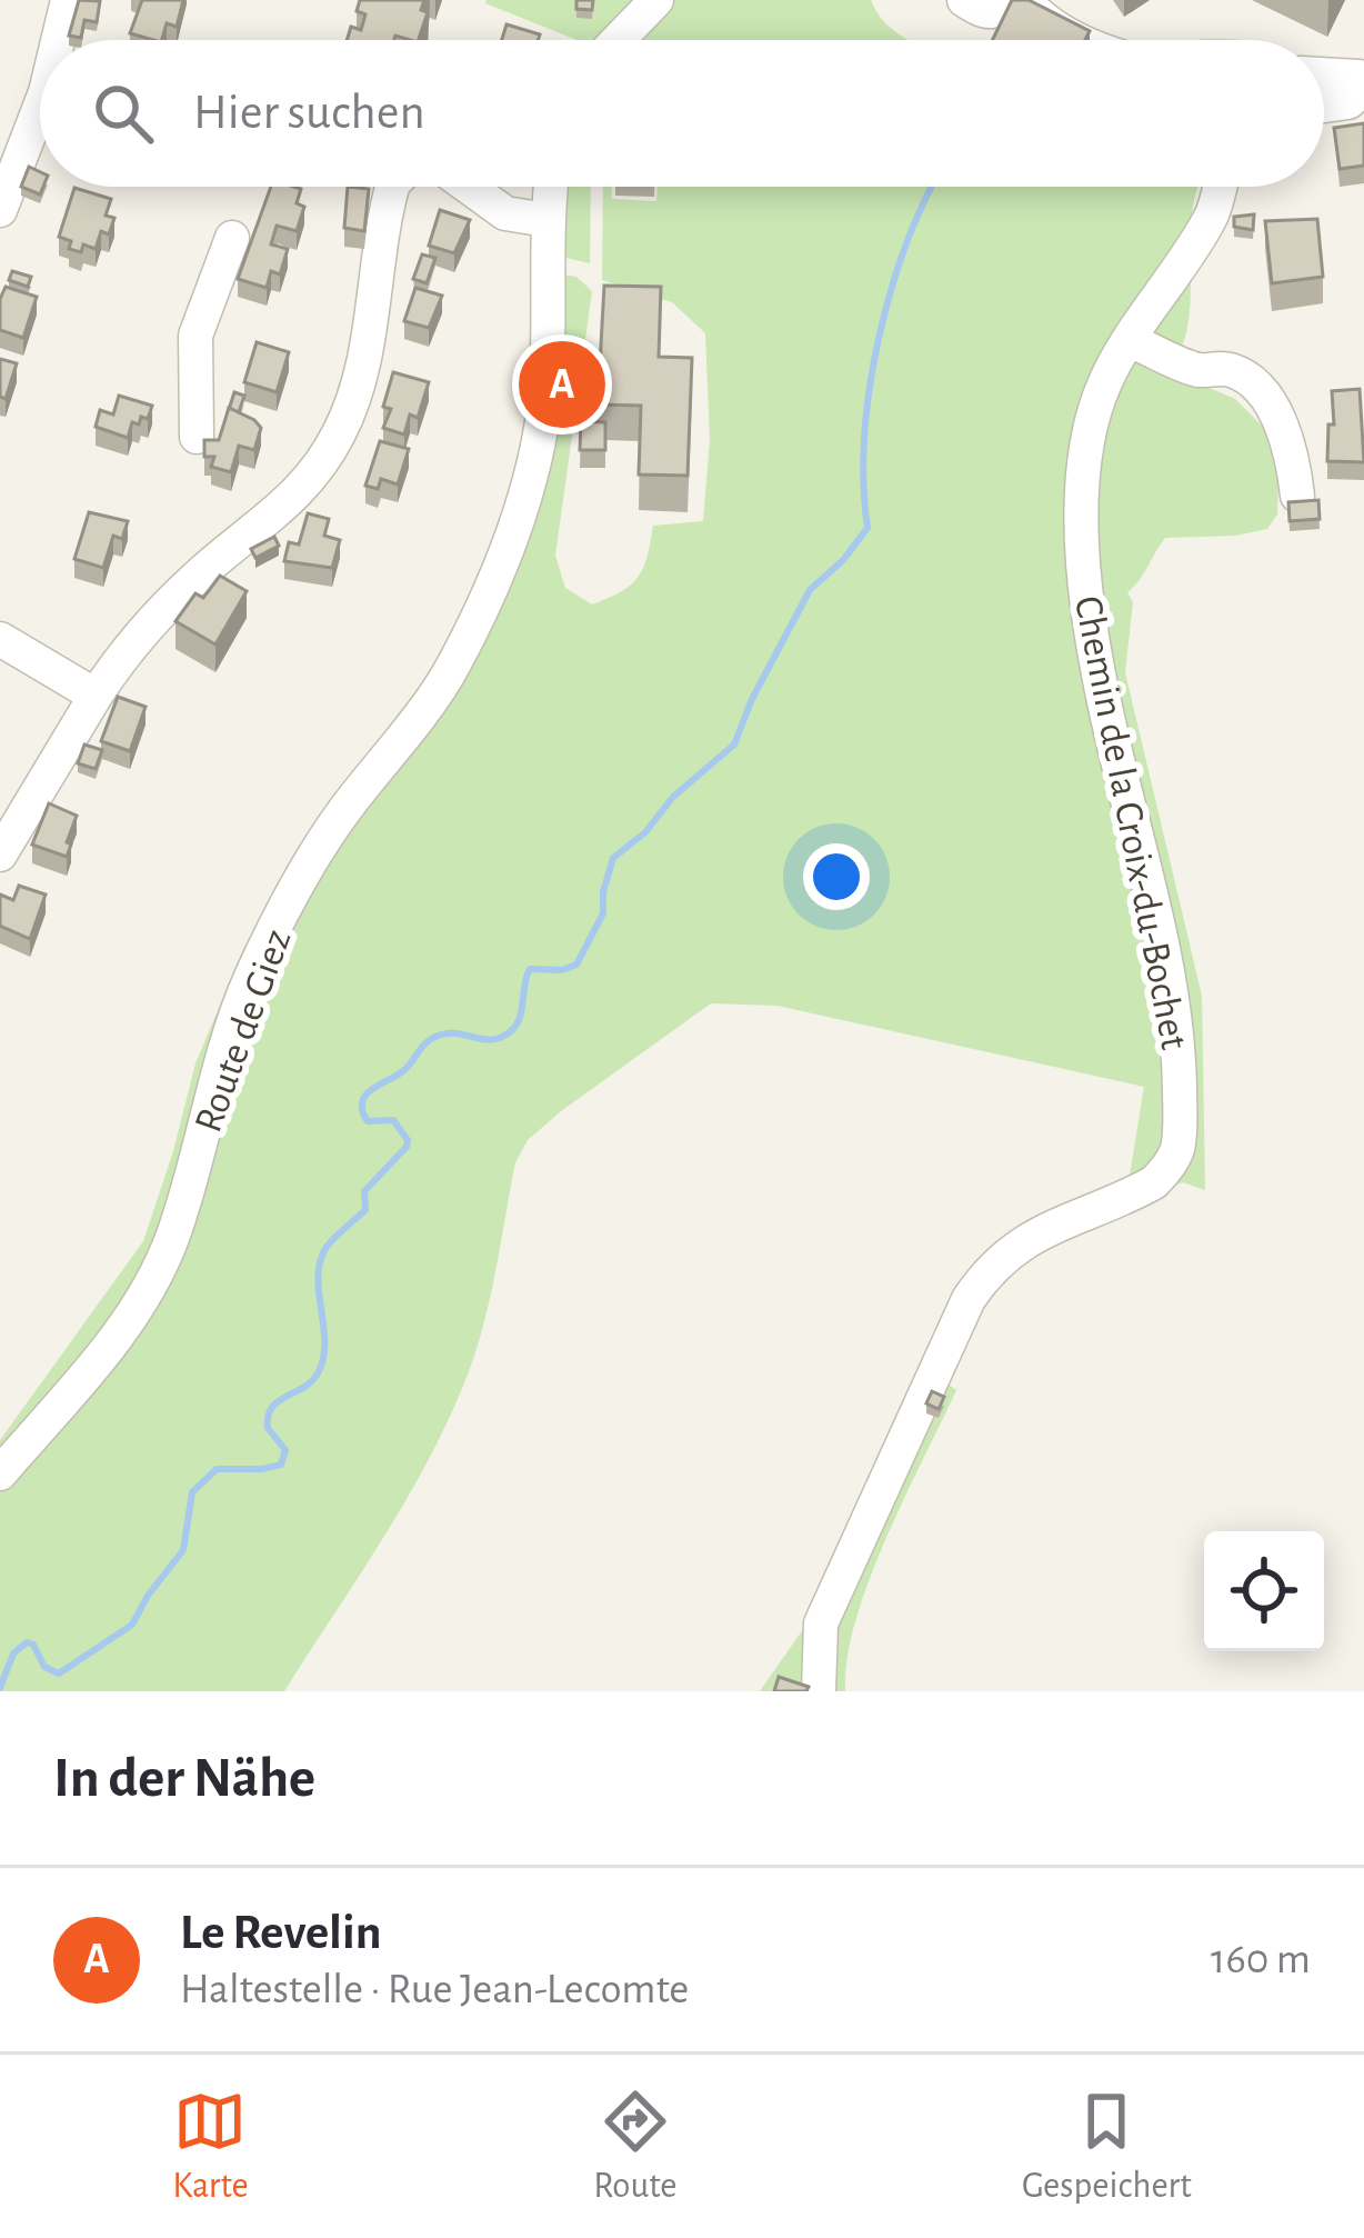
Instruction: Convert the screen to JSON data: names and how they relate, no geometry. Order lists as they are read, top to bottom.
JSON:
{
  "streets": {
    "street": ["Chemin de la Croix-du-Bochet", "Route de Giez"]
  },
  "page": {
    "search": "Hier suchen",
    "pins": "A",
    "heading": "In der Nähe",
    "list": [
      {
        "mark": "A",
        "name": "Le Revelin",
        "note": "Haltestelle · Rue Jean-Lecomte",
        "value": "160 m"
      }
    ],
    "nav": ["Karte", "Route", "Gespeichert"]
  }
}
